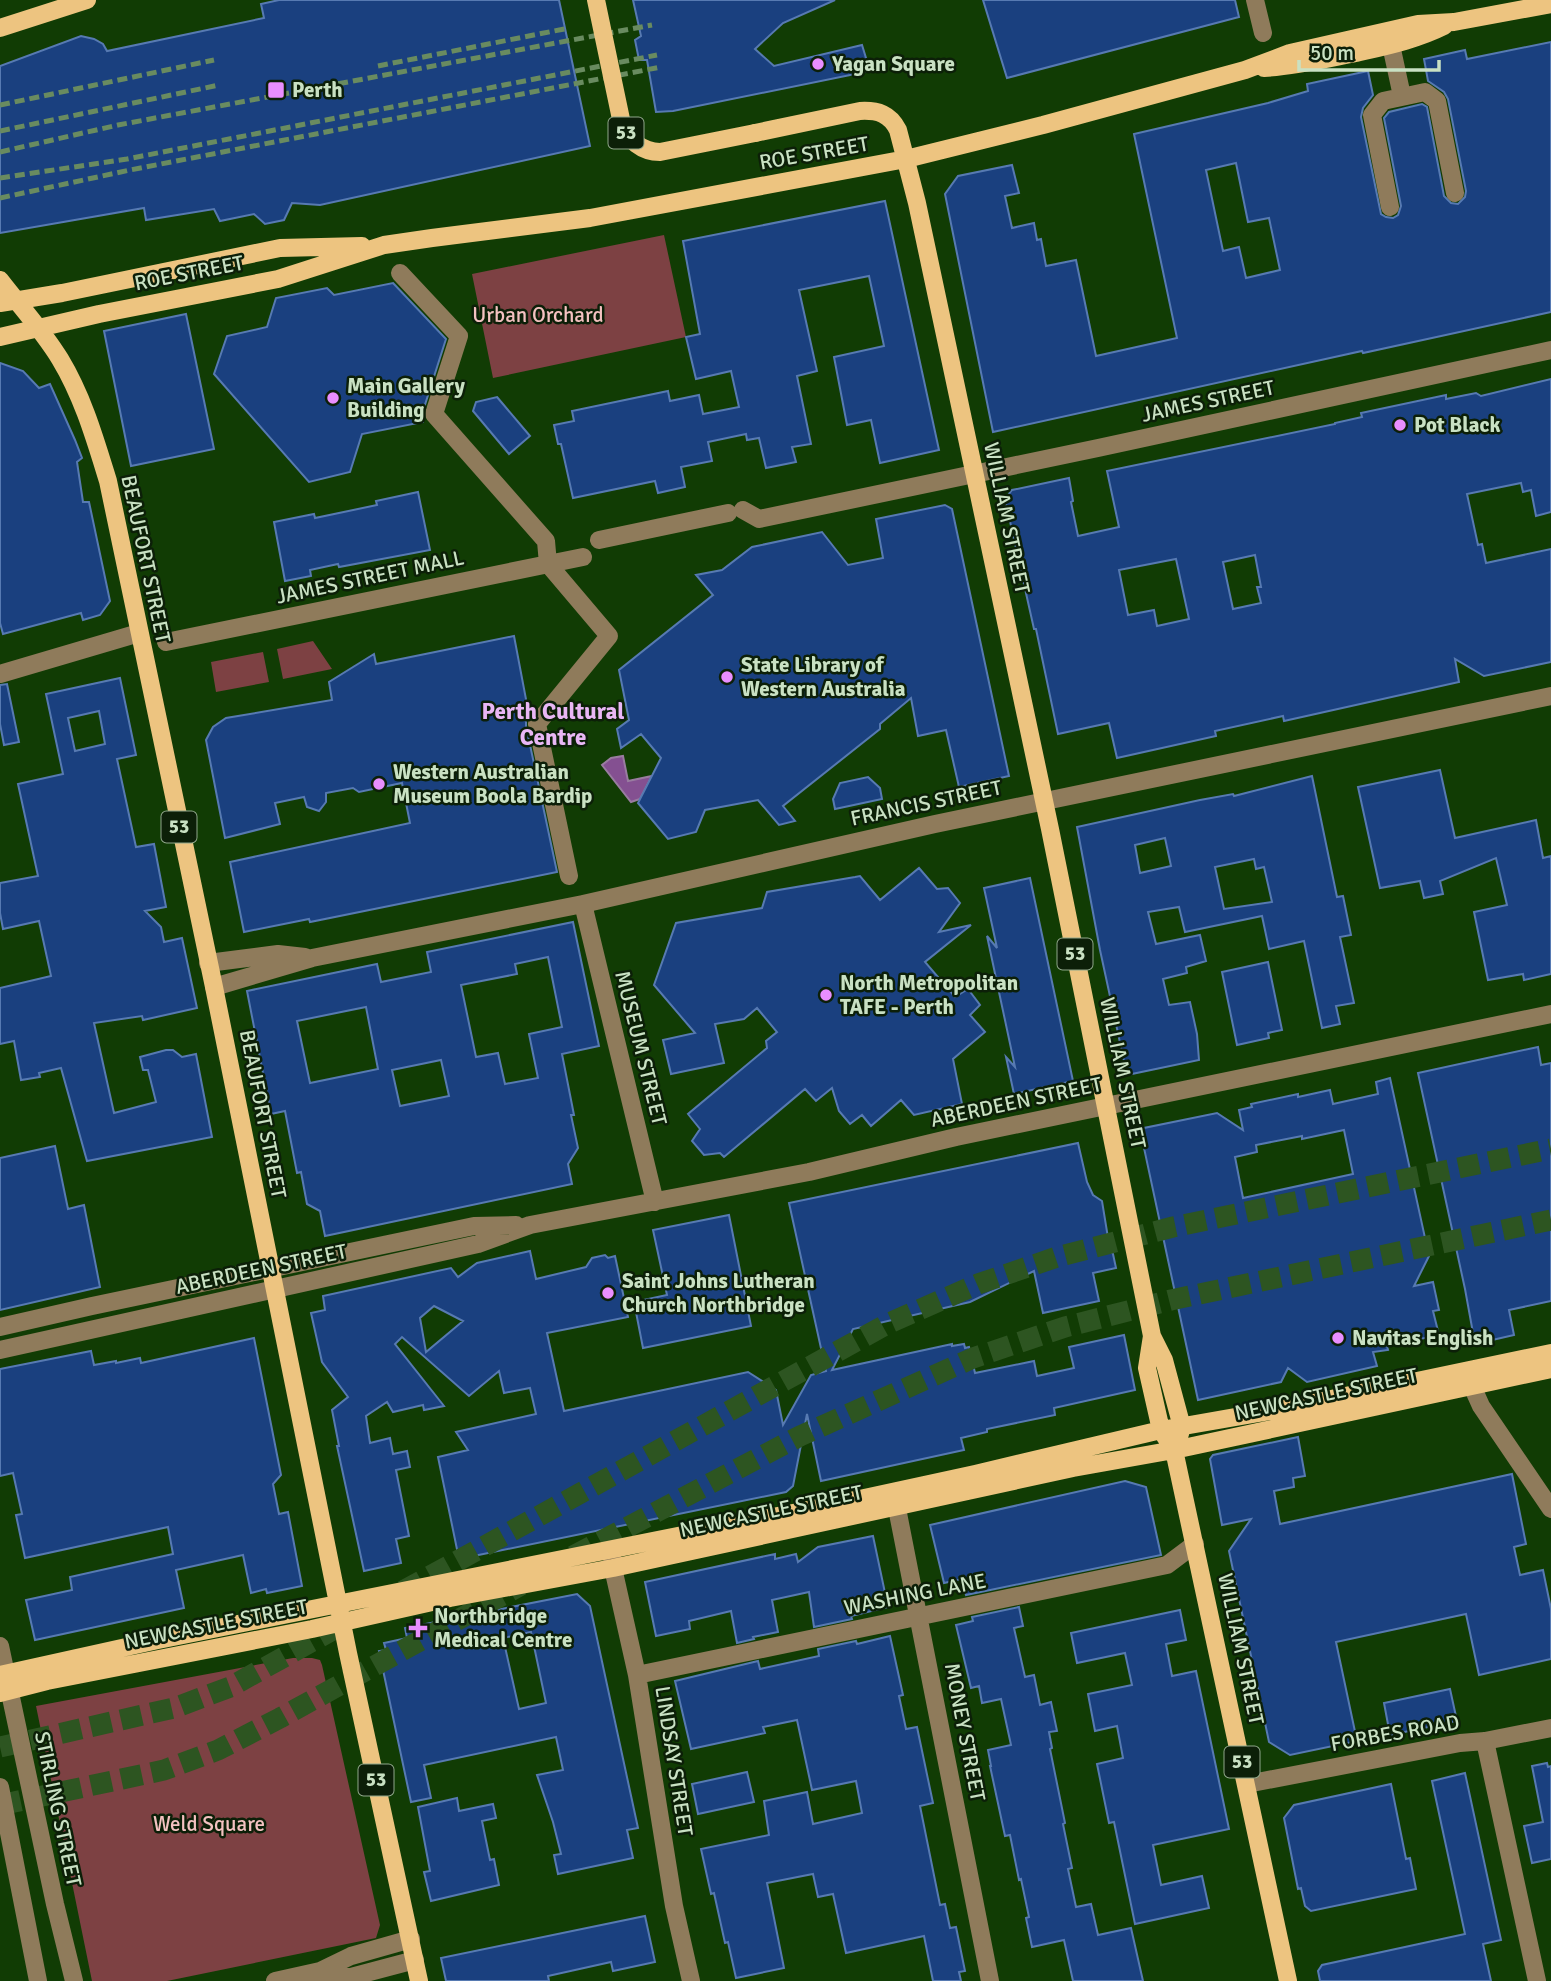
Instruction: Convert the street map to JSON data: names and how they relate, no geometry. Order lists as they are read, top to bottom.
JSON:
{
  "streets": {
    "main road": [
      "53",
      "ROE STREET",
      "WILLIAM STREET",
      "BEAUFORT STREET",
      "NEWCASTLE STREET"
    ],
    "street": [
      "JAMES STREET",
      "JAMES STREET MALL",
      "FRANCIS STREET",
      "MUSEUM STREET",
      "ABERDEEN STREET",
      "WASHING LANE",
      "MONEY STREET",
      "FORBES ROAD",
      "LINDSAY STREET",
      "STIRLING STREET"
    ]
  },
  "crossings": [
    ["ROE STREET", "WILLIAM STREET"],
    ["ROE STREET", "BEAUFORT STREET"],
    ["JAMES STREET", "WILLIAM STREET"],
    ["WILLIAM STREET", "FRANCIS STREET"],
    ["WILLIAM STREET", "ABERDEEN STREET"],
    ["WILLIAM STREET", "NEWCASTLE STREET"],
    ["WILLIAM STREET", "WASHING LANE"],
    ["WILLIAM STREET", "FORBES ROAD"],
    ["BEAUFORT STREET", "FRANCIS STREET"],
    ["BEAUFORT STREET", "ABERDEEN STREET"],
    ["BEAUFORT STREET", "NEWCASTLE STREET"],
    ["FRANCIS STREET", "MUSEUM STREET"],
    ["MUSEUM STREET", "ABERDEEN STREET"],
    ["NEWCASTLE STREET", "MONEY STREET"],
    ["NEWCASTLE STREET", "LINDSAY STREET"],
    ["NEWCASTLE STREET", "STIRLING STREET"],
    ["WASHING LANE", "MONEY STREET"],
    ["WASHING LANE", "LINDSAY STREET"]
  ],
  "districts": ["Perth Cultural Centre"],
  "parks": ["Urban Orchard", "Weld Square"],
  "places": {
    "other": [
      "Yagan Square",
      "Main Gallery Building",
      "Pot Black",
      "State Library of Western Australia",
      "Western Australian Museum Boola Bardip",
      "North Metropolitan TAFE - Perth",
      "Saint Johns Lutheran Church Northbridge",
      "Navitas English"
    ],
    "transit": ["Perth"],
    "health": ["Northbridge Medical Centre"]
  },
  "scale_bar": "50 m"
}
